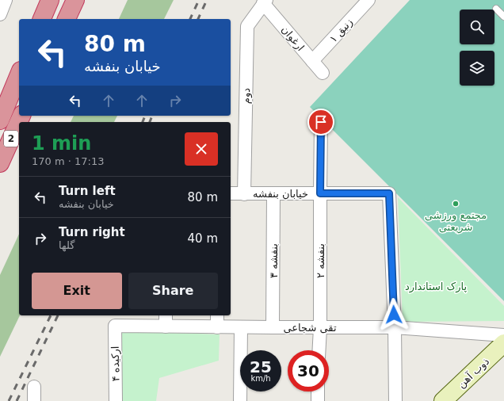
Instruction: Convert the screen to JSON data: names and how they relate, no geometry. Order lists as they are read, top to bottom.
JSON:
{
  "streets": {
    "highway": ["2"],
    "main road": ["ذوب آهن"],
    "street": [
      "زنبق ۱",
      "ارغوان",
      "دوم",
      "خیابان بنفشه",
      "بنفشه ۳",
      "بنفشه ۲",
      "تقی شجاعی",
      "ارکیده ۴"
    ]
  },
  "crossings": [
    ["زنبق ۱", "ارغوان"],
    ["ارغوان", "دوم"],
    ["دوم", "خیابان بنفشه"],
    ["خیابان بنفشه", "بنفشه ۳"],
    ["خیابان بنفشه", "بنفشه ۲"],
    ["خیابان بنفشه", "تقی شجاعی"],
    ["بنفشه ۳", "تقی شجاعی"],
    ["بنفشه ۲", "تقی شجاعی"],
    ["تقی شجاعی", "ارکیده ۴"]
  ],
  "parks": ["پارک استاندارد"],
  "places": ["مجتمع ورزشی شریعتی"],
  "page": {
    "turn": ["80 m", "خیابان بنفشه"],
    "heading": ["1 min", "170 m · 17:13"],
    "list": [
      {
        "name": "Turn left",
        "note": "خیابان بنفشه",
        "value": "80 m"
      },
      {
        "name": "Turn right",
        "note": "گلها",
        "value": "40 m"
      }
    ],
    "buttons": ["Exit", "Share"],
    "speed": "25 km/h",
    "limit": "30"
  }
}
